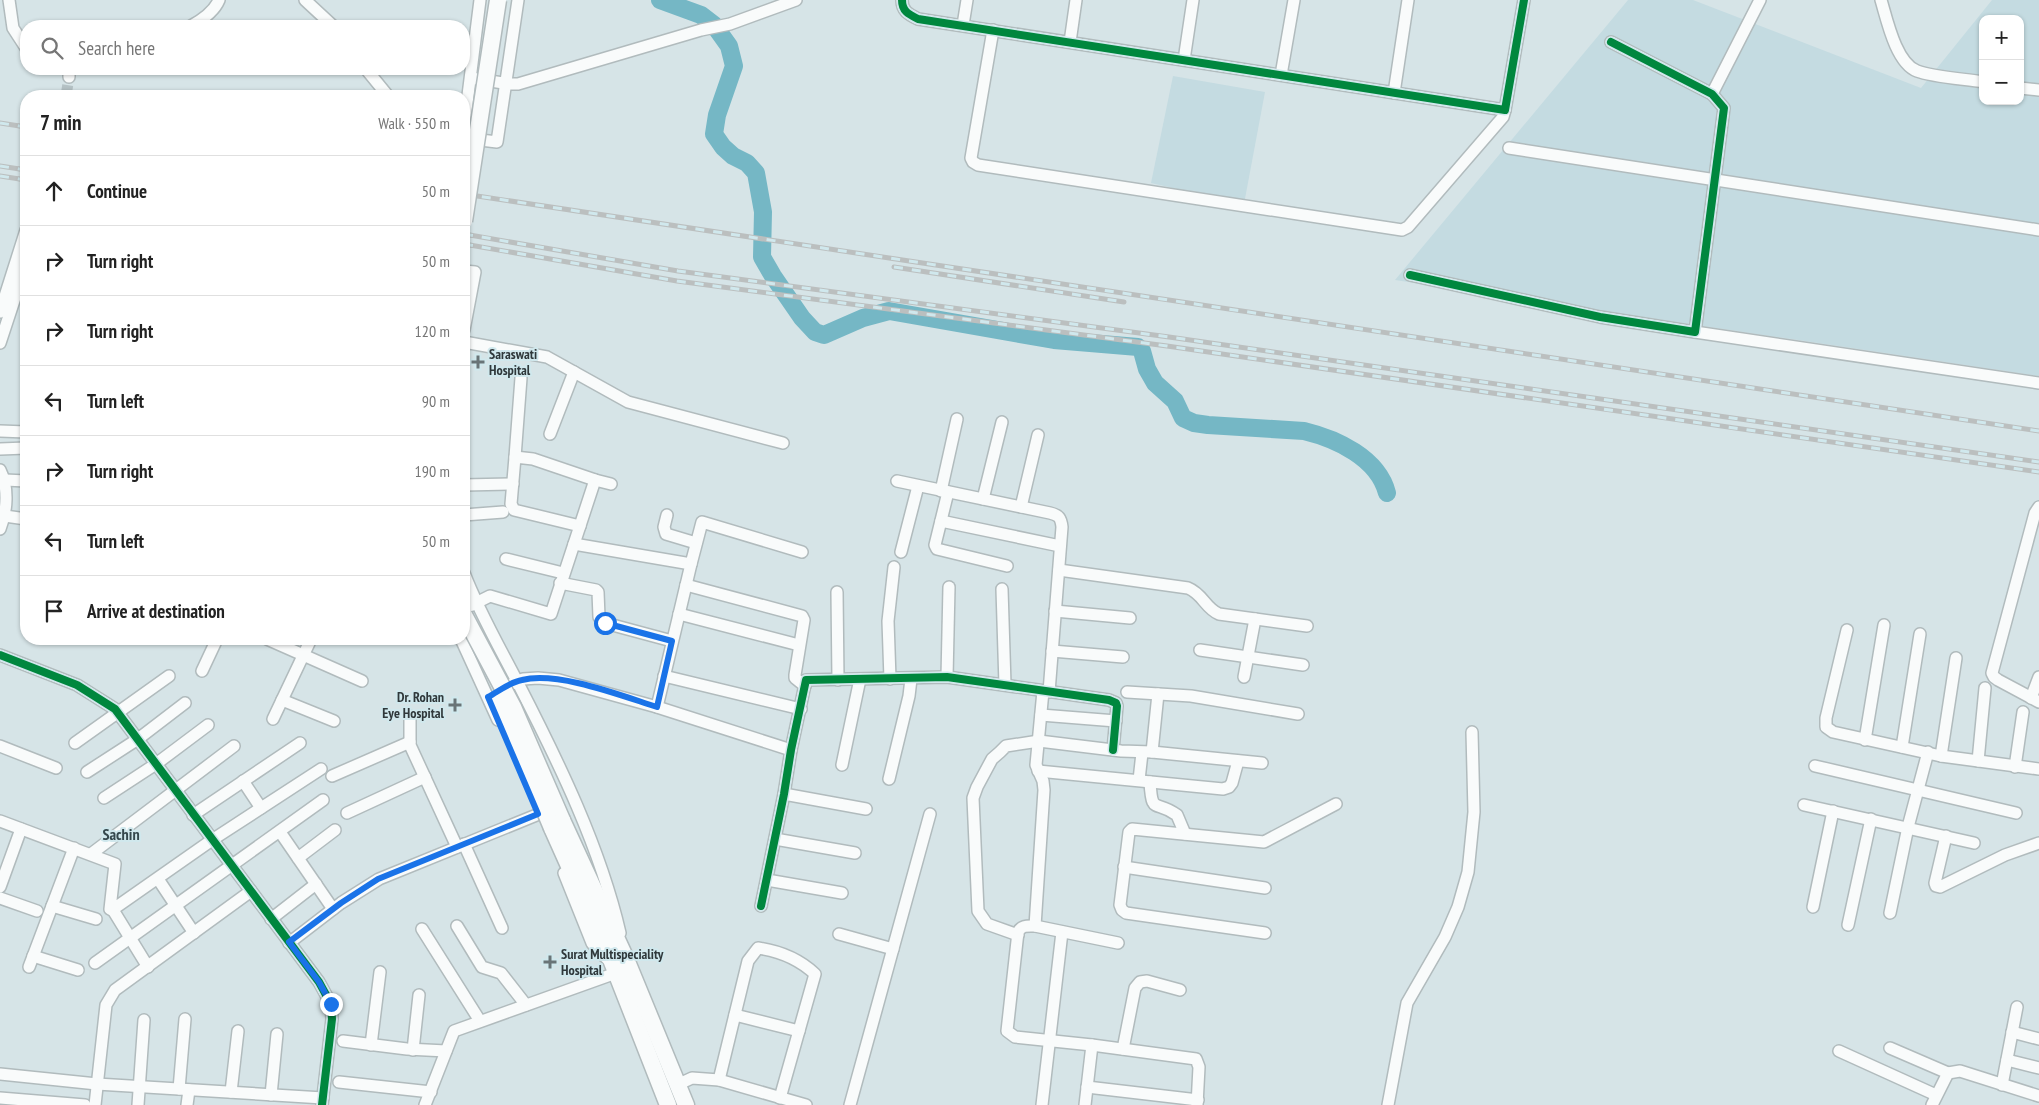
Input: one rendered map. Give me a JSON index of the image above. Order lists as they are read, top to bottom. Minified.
{"districts":["Sachin"],"places":{"health":["Saraswati Hospital","Dr. Rohan Eye Hospital","Surat Multispeciality Hospital"]},"page":{"map_buttons":["+","−"],"search":"Search here","heading":["7 min","Walk · 550 m"],"list":[["Continue","50 m"],["Turn right","50 m"],["Turn right","120 m"],["Turn left","90 m"],["Turn right","190 m"],["Turn left","50 m"],"Arrive at destination"]}}
